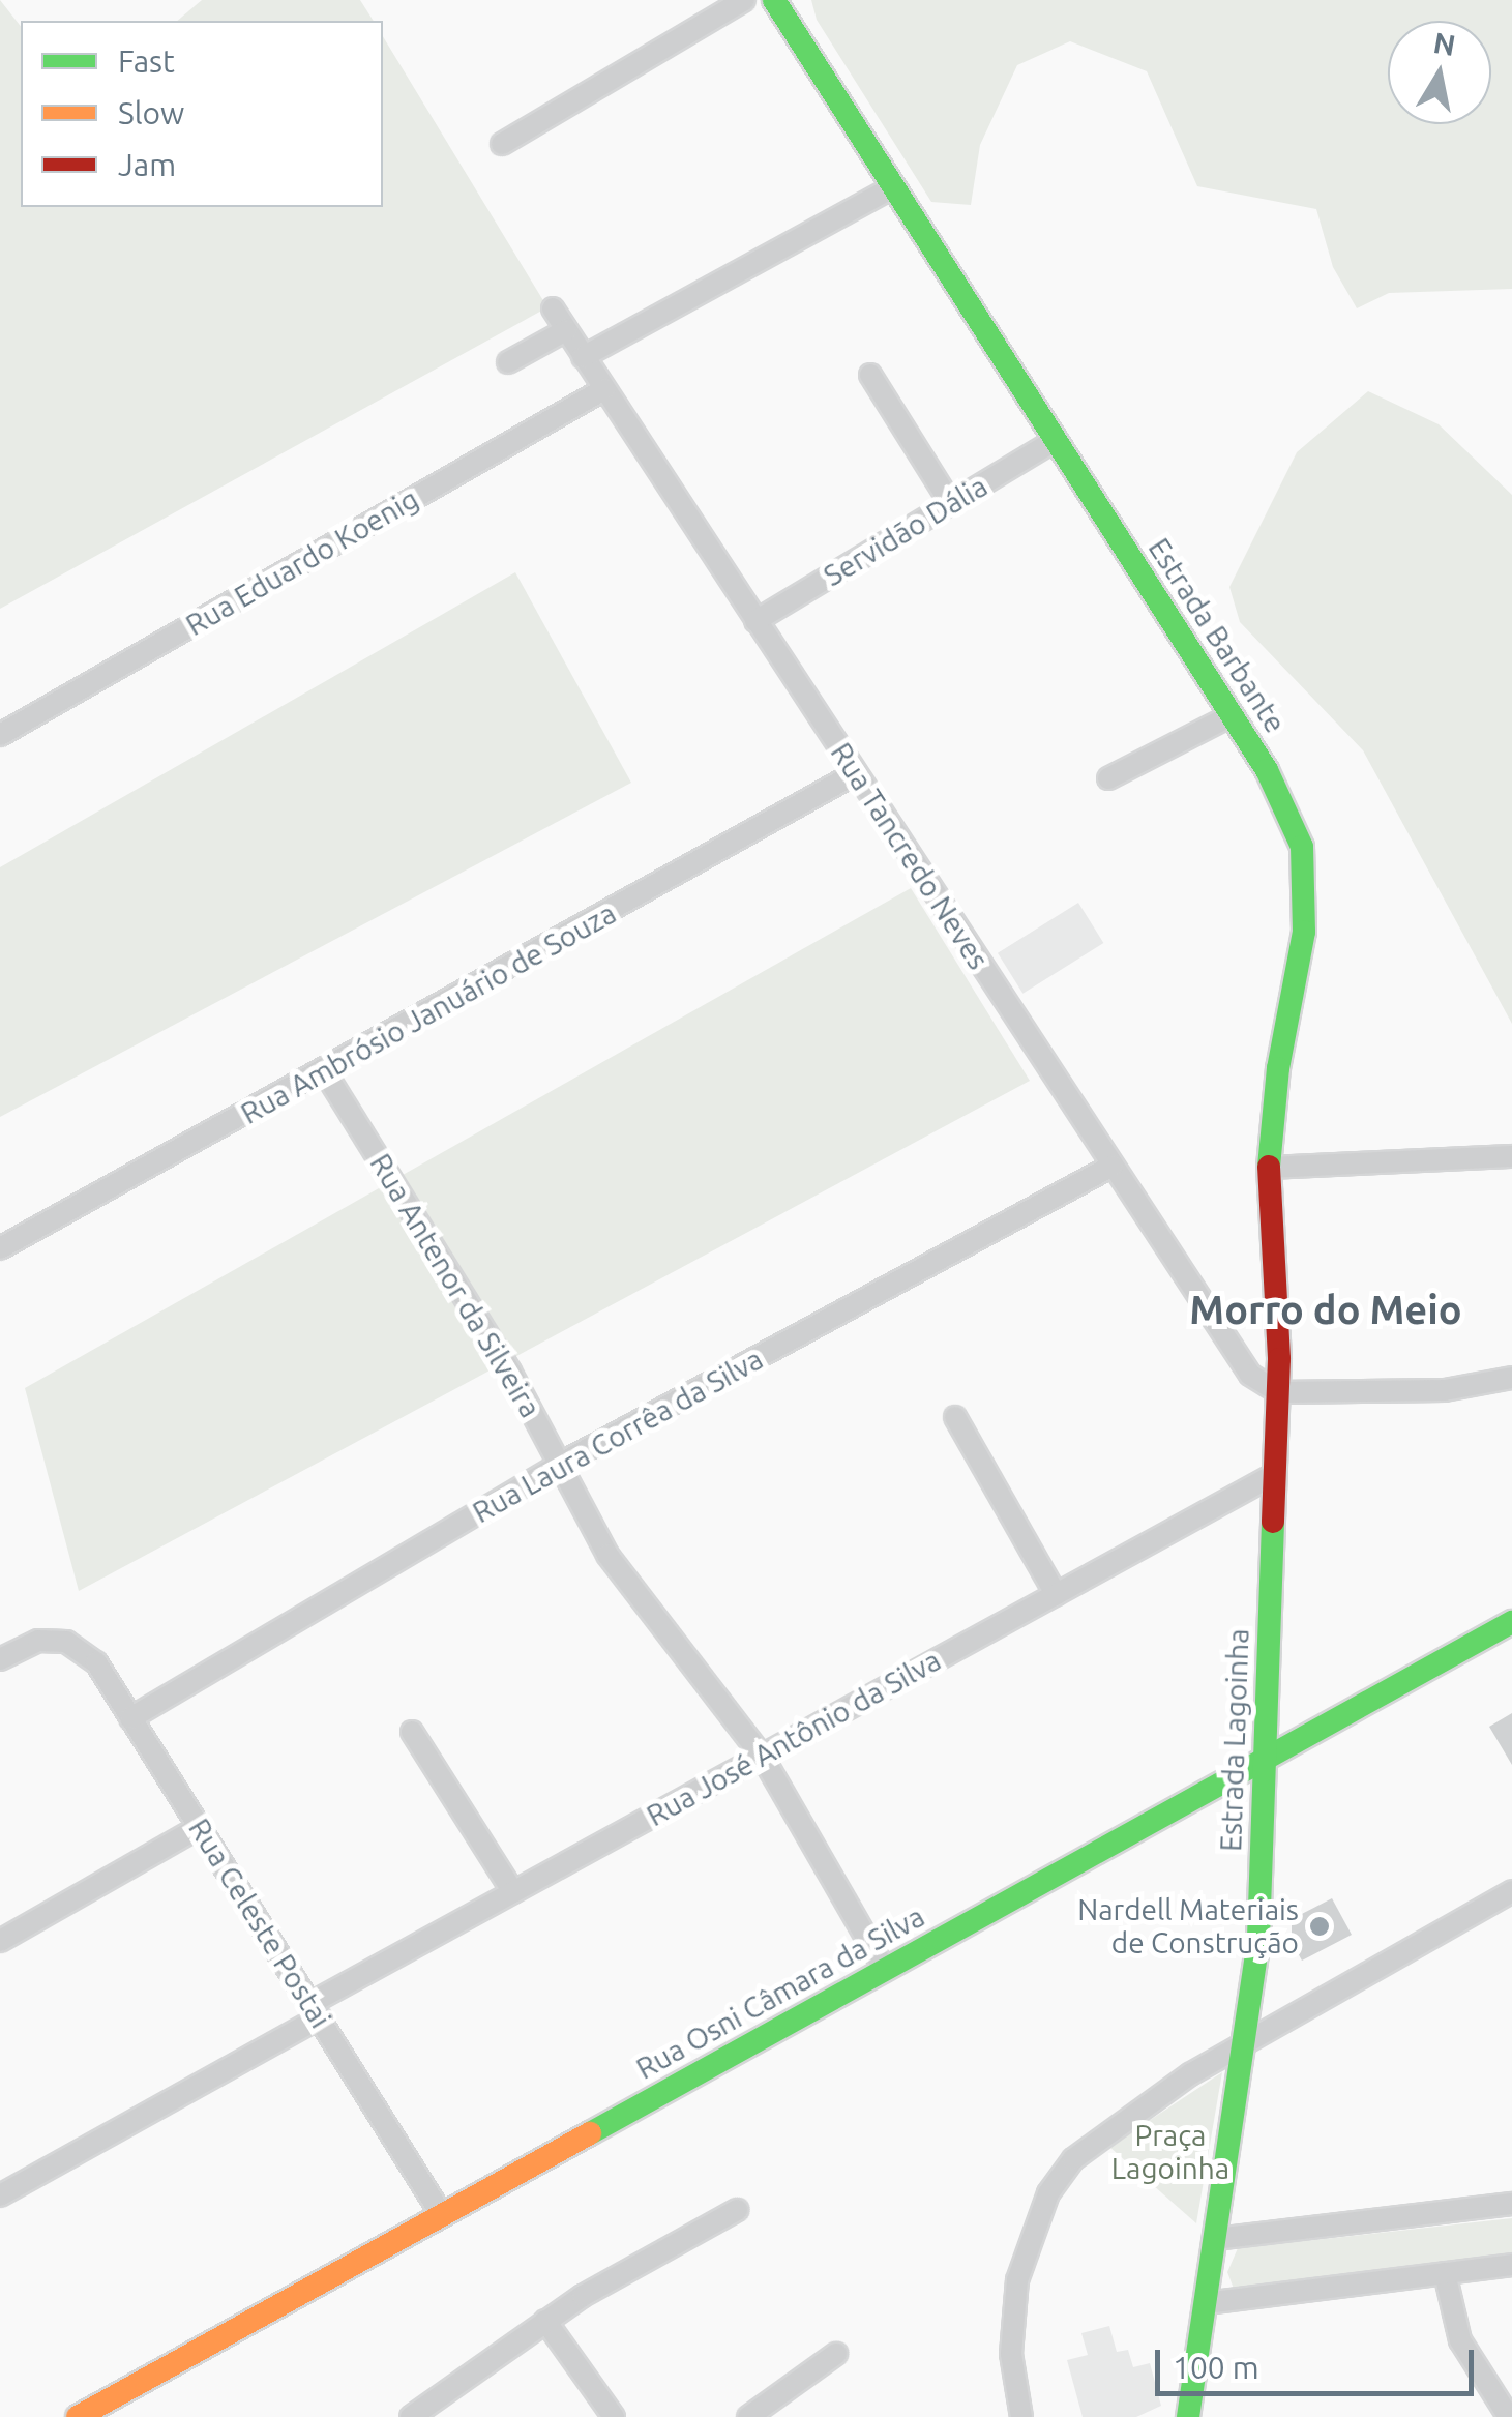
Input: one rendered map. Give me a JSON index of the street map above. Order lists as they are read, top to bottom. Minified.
{"streets":{"main road":["Estrada Barbante","Estrada Lagoinha","Rua Osni Câmara da Silva"],"street":["Servidão Dália","Rua Eduardo Koenig","Rua Tancredo Neves","Rua Ambrósio Januário de Souza","Rua Antenor da Silveira","Rua Laura Corrêa da Silva","Rua José Antônio da Silva","Rua Celeste Postai"]},"crossings":[["Servidão Dália","Estrada Barbante"],["Servidão Dália","Rua Tancredo Neves"],["Rua Eduardo Koenig","Rua Tancredo Neves"],["Estrada Barbante","Rua Tancredo Neves"],["Estrada Barbante","Estrada Lagoinha"],["Rua Tancredo Neves","Rua Ambrósio Januário de Souza"],["Rua Tancredo Neves","Rua Laura Corrêa da Silva"],["Rua Tancredo Neves","Estrada Lagoinha"],["Rua Ambrósio Januário de Souza","Rua Antenor da Silveira"],["Rua Antenor da Silveira","Rua Laura Corrêa da Silva"],["Rua Antenor da Silveira","Rua José Antônio da Silva"],["Rua Antenor da Silveira","Rua Osni Câmara da Silva"],["Rua Laura Corrêa da Silva","Rua Celeste Postai"],["Rua José Antônio da Silva","Estrada Lagoinha"],["Rua José Antônio da Silva","Rua Celeste Postai"],["Estrada Lagoinha","Rua Osni Câmara da Silva"],["Rua Celeste Postai","Rua Osni Câmara da Silva"]],"districts":["Morro do Meio"],"parks":["Praça Lagoinha"],"places":["Nardell Materiais de Construção"],"legend":["Fast","Slow","Jam"],"scale_bar":"100 m","north":"top"}
